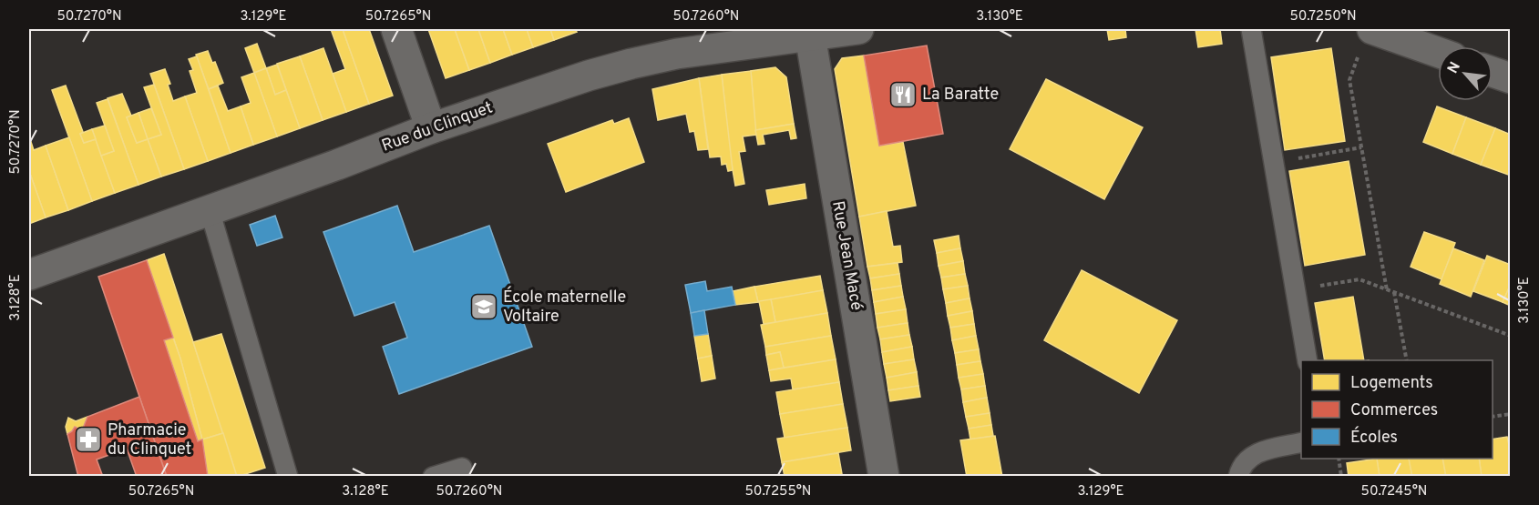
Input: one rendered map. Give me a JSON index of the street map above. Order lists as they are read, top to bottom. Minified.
{"streets":{"street":["Rue du Clinquet","Rue Jean Macé"]},"crossings":[["Rue du Clinquet","Rue Jean Macé"]],"places":{"restaurant":["La Baratte"],"school or university":["École maternelle Voltaire"],"pharmacy":["Pharmacie du Clinquet"]},"legend":["Logements","Commerces","Écoles"],"north":"top left","coordinates":["50.7270°N","3.129°E","50.7265°N","50.7260°N","3.130°E","50.7250°N","3.128°E","50.7255°N","50.7245°N"]}
